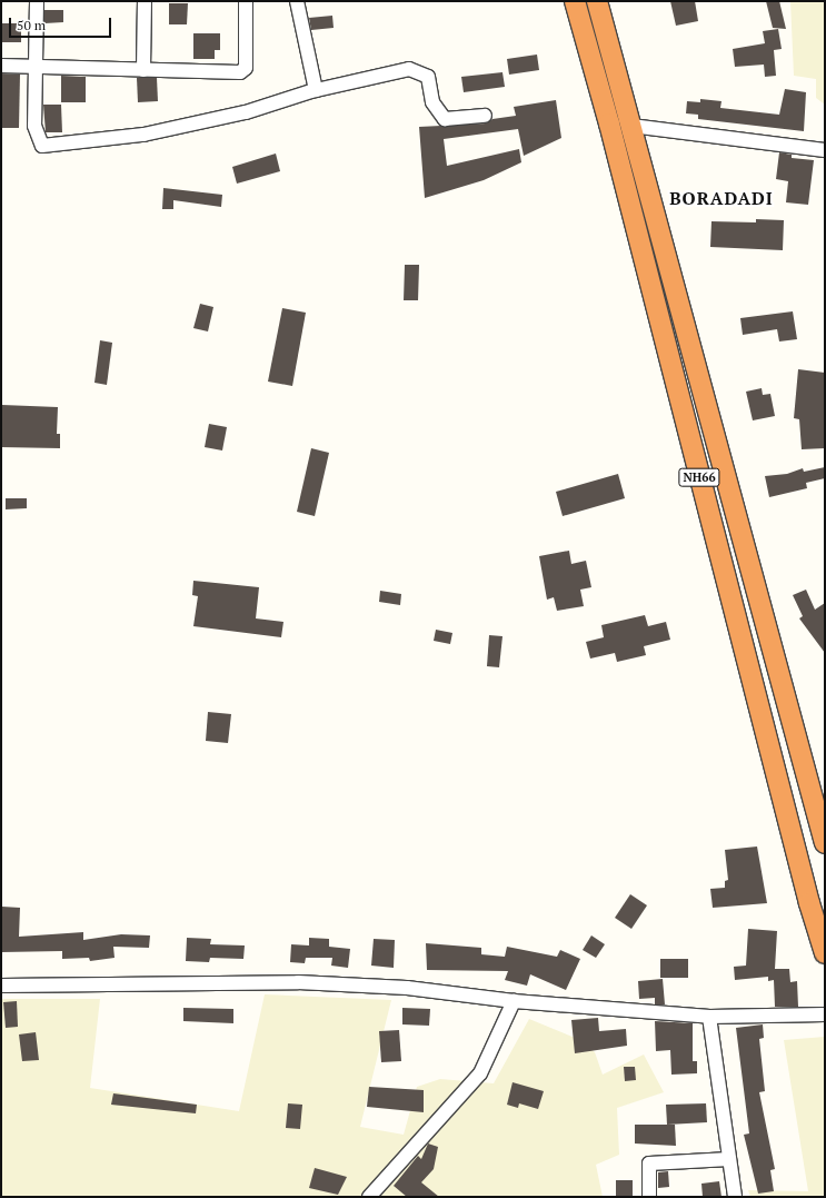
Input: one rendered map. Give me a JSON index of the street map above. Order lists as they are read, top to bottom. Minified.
{"streets":{"highway":["NH66"]},"districts":["BORADADI"],"scale_bar":"50 m"}
